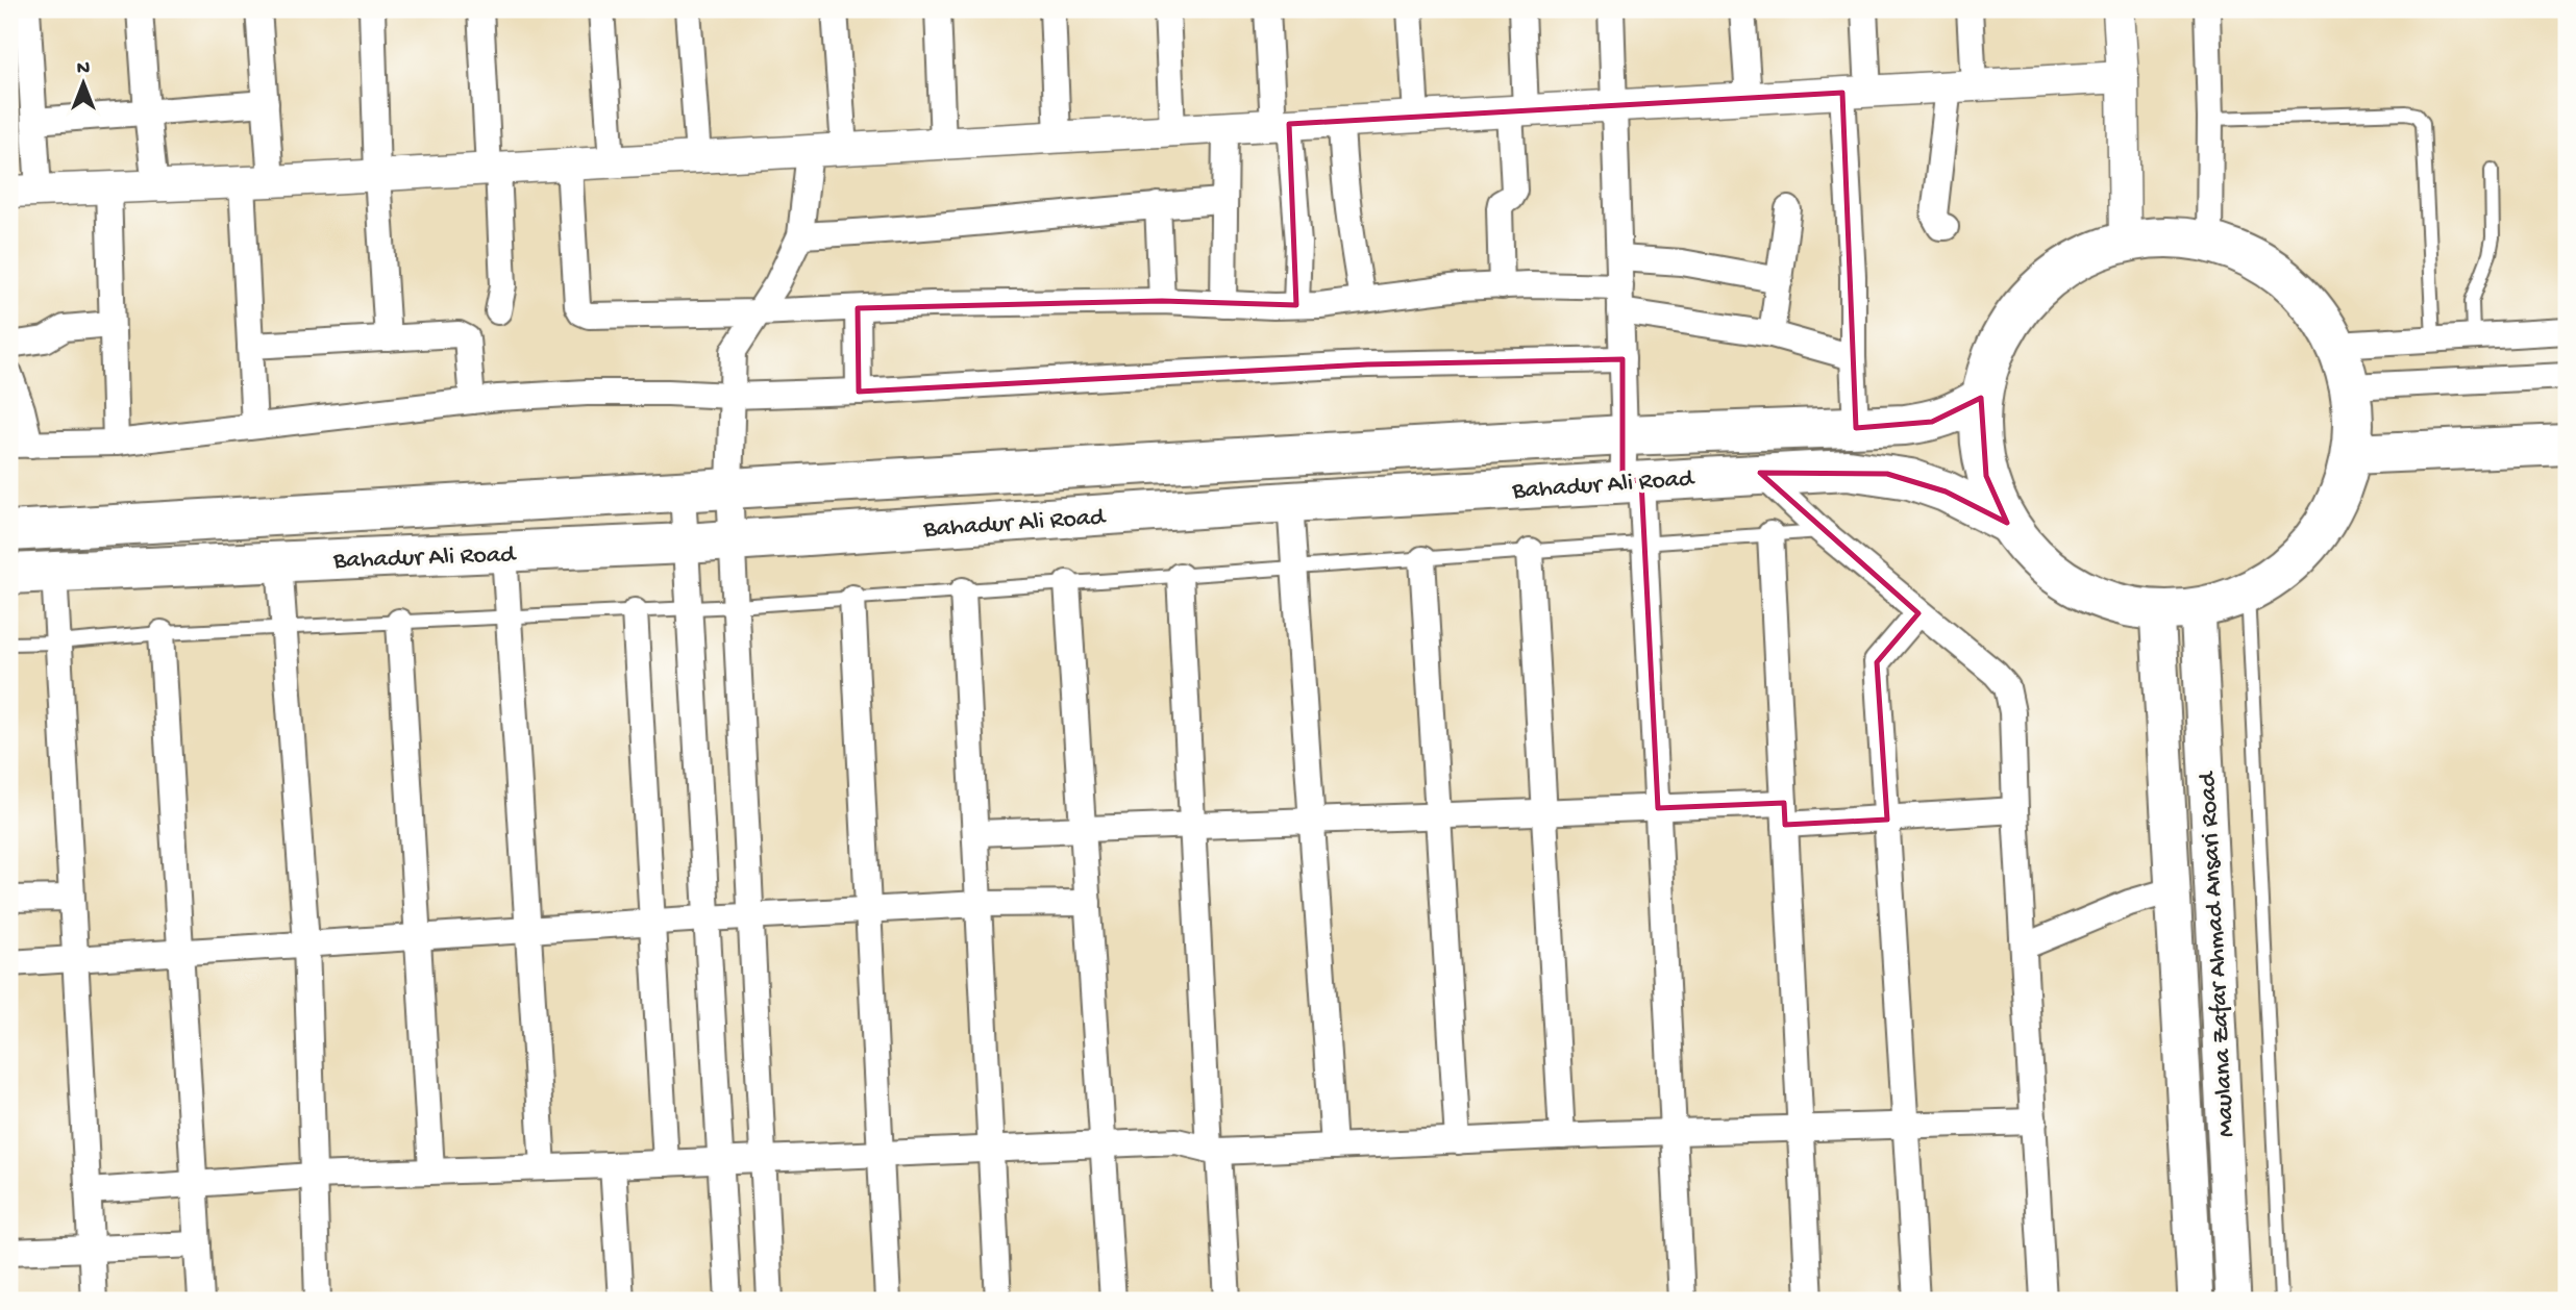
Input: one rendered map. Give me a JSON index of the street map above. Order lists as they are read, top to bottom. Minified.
{"streets":{"main road":["Bahadur Ali Road","Maulana Zafar Ahmad Ansari Road"]},"north":"top"}
